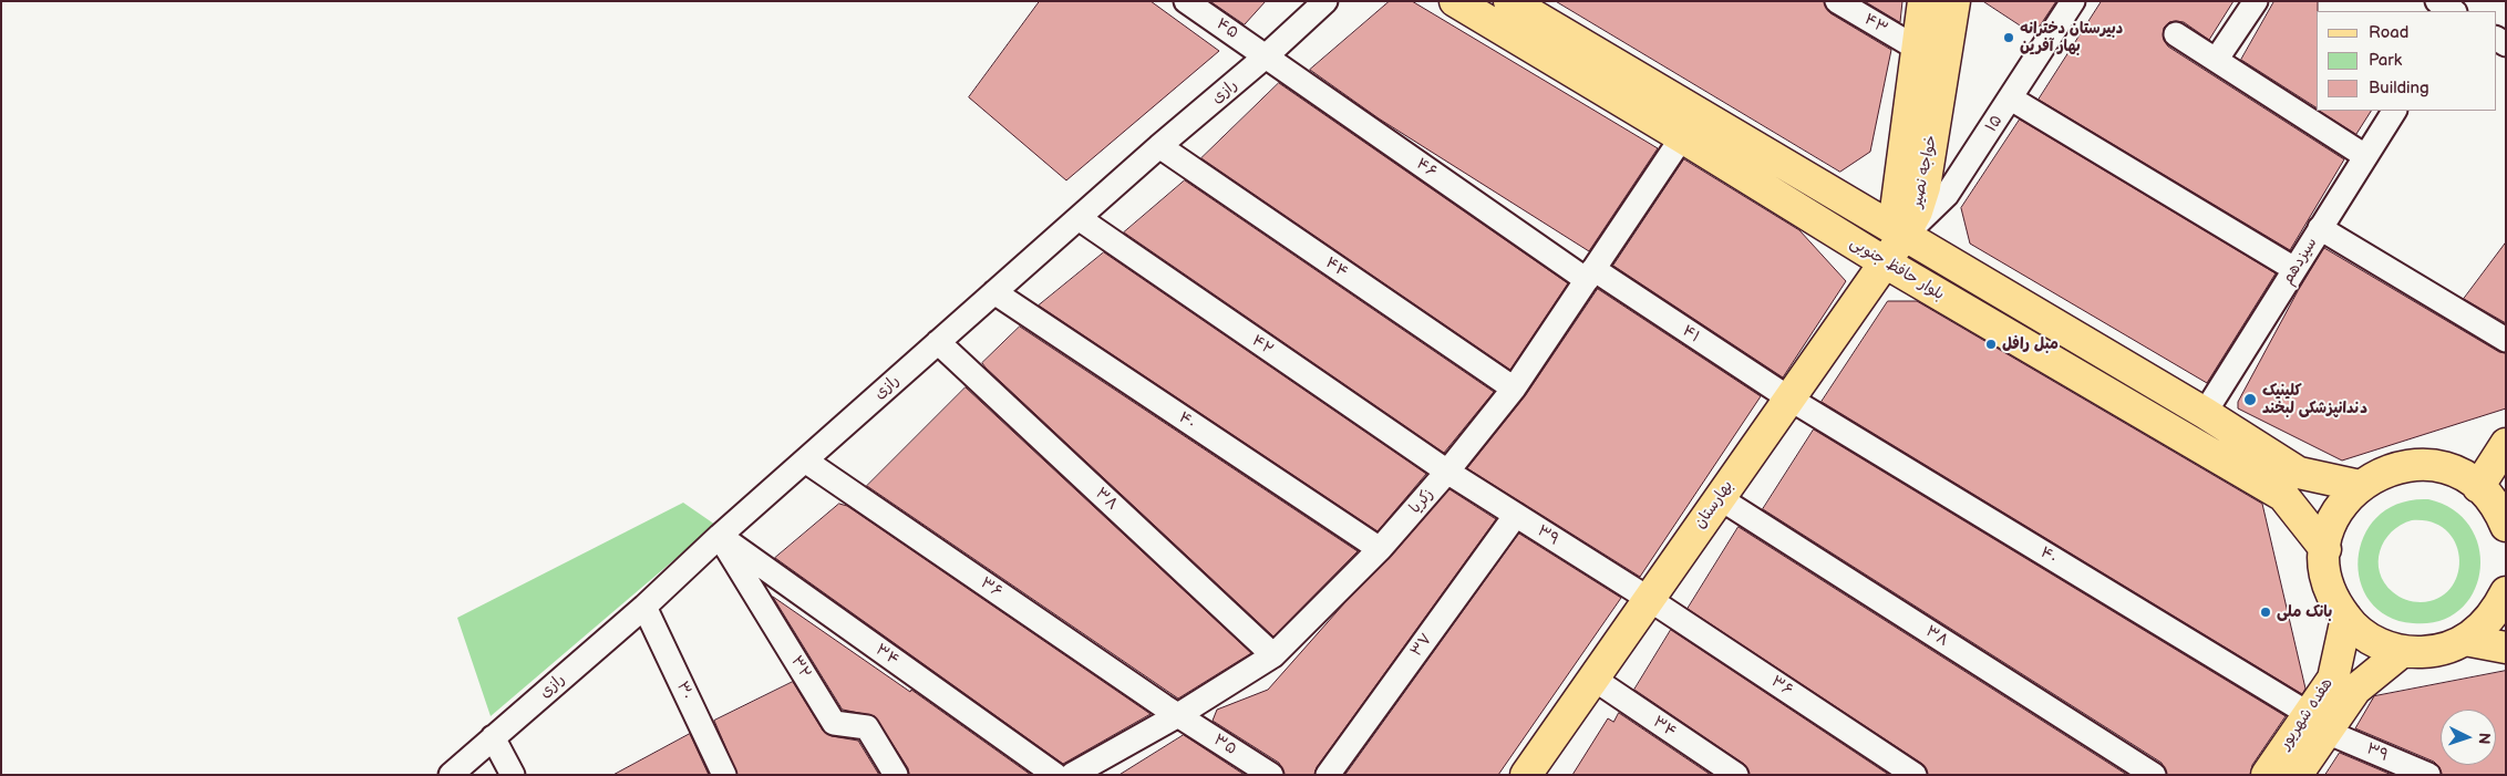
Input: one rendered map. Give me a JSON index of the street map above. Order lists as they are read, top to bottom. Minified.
{"streets":{"main road":["خواجه نصیر","بلوار حافظ جنوبی","بهارستان","هفده شهریور"],"street":["۴۳","۴۵","رازی","۱۵","۴۶","سیزدهم","۴۴","۴۱","۴۲","۴۰","۳۸","زکریا","۳۹","۳۶","۳۷","۳۴","۳۲","۳۰","۳۵"]},"crossings":[["۴۳","خواجه نصیر"],["۴۵","رازی"],["۴۵","۴۶"],["رازی","۴۶"],["رازی","۴۴"],["رازی","۴۲"],["رازی","۴۰"],["رازی","۳۸"],["رازی","۳۶"],["رازی","۳۴"],["رازی","۳۲"],["رازی","۳۰"],["۱۵","خواجه نصیر"],["۱۵","بلوار حافظ جنوبی"],["۱۵","بهارستان"],["۴۶","۴۱"],["۴۶","زکریا"],["خواجه نصیر","بلوار حافظ جنوبی"],["خواجه نصیر","بهارستان"],["سیزدهم","بلوار حافظ جنوبی"],["۴۴","زکریا"],["بلوار حافظ جنوبی","زکریا"],["بلوار حافظ جنوبی","بهارستان"],["۴۱","۴۰"],["۴۱","زکریا"],["۴۱","بهارستان"],["۴۲","زکریا"],["۴۲","۳۹"],["۴۰","زکریا"],["۴۰","بهارستان"],["۴۰","۳۹"],["۴۰","هفده شهریور"],["۳۸","زکریا"],["۳۸","بهارستان"],["زکریا","۳۹"],["زکریا","۳۶"],["زکریا","۳۵"],["بهارستان","۳۹"],["بهارستان","۳۶"],["بهارستان","۳۴"],["۳۹","۳۶"],["۳۹","۳۷"],["۳۹","هفده شهریور"],["۳۶","۳۵"],["۳۴","۳۲"]],"places":["دبیرستان دخترانه بهار آفرین","مبل رافل","کلینیک دندانپزشکی لبخند","بانک ملی"],"legend":["Road","Park","Building"],"north":"right"}
